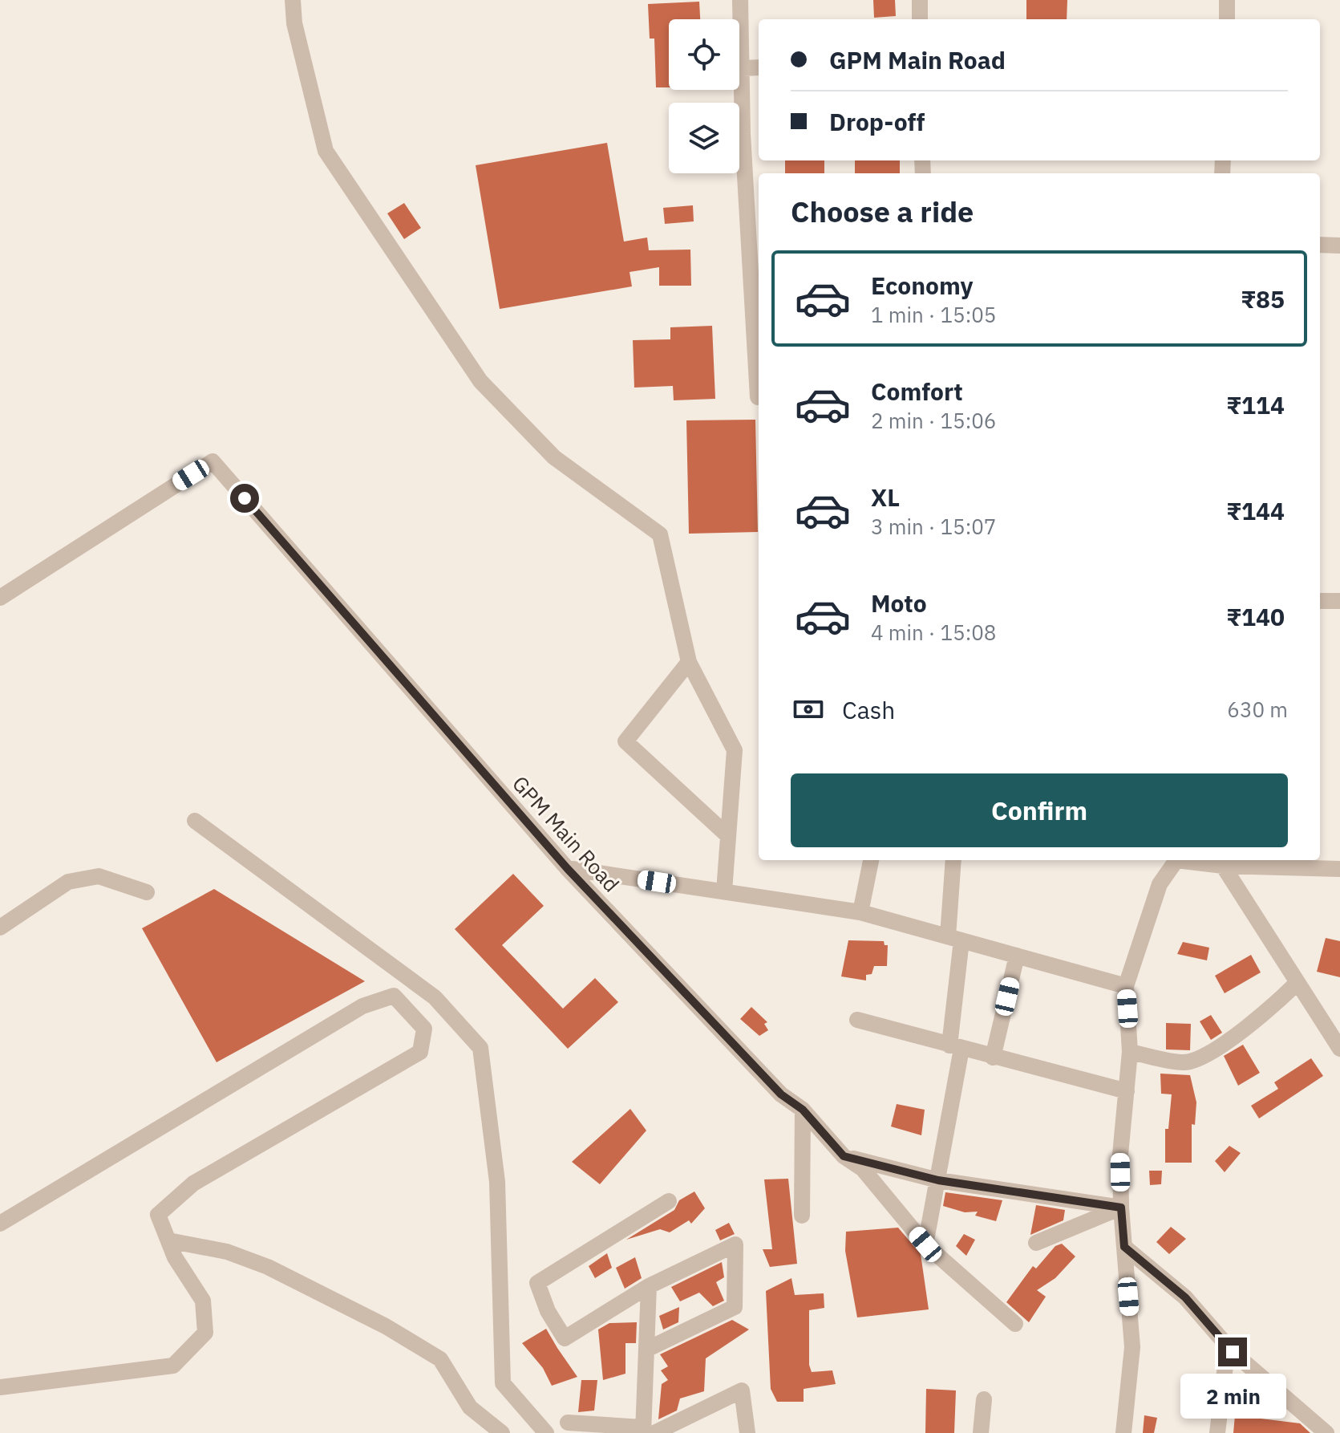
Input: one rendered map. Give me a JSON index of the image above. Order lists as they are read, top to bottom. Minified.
{"streets":{"street":["GPM Main Road"]},"page":{"banner":["GPM Main Road","Drop-off"],"heading":"Choose a ride","list":[{"name":"Economy","note":"1 min · 15:05","value":"₹85"},{"name":"Comfort","note":"2 min · 15:06","value":"₹114"},{"name":"XL","note":"3 min · 15:07","value":"₹144"},{"name":"Moto","note":"4 min · 15:08","value":"₹140"}],"pay":["Cash","630 m"],"buttons":"Confirm","bubble":"2 min"}}
